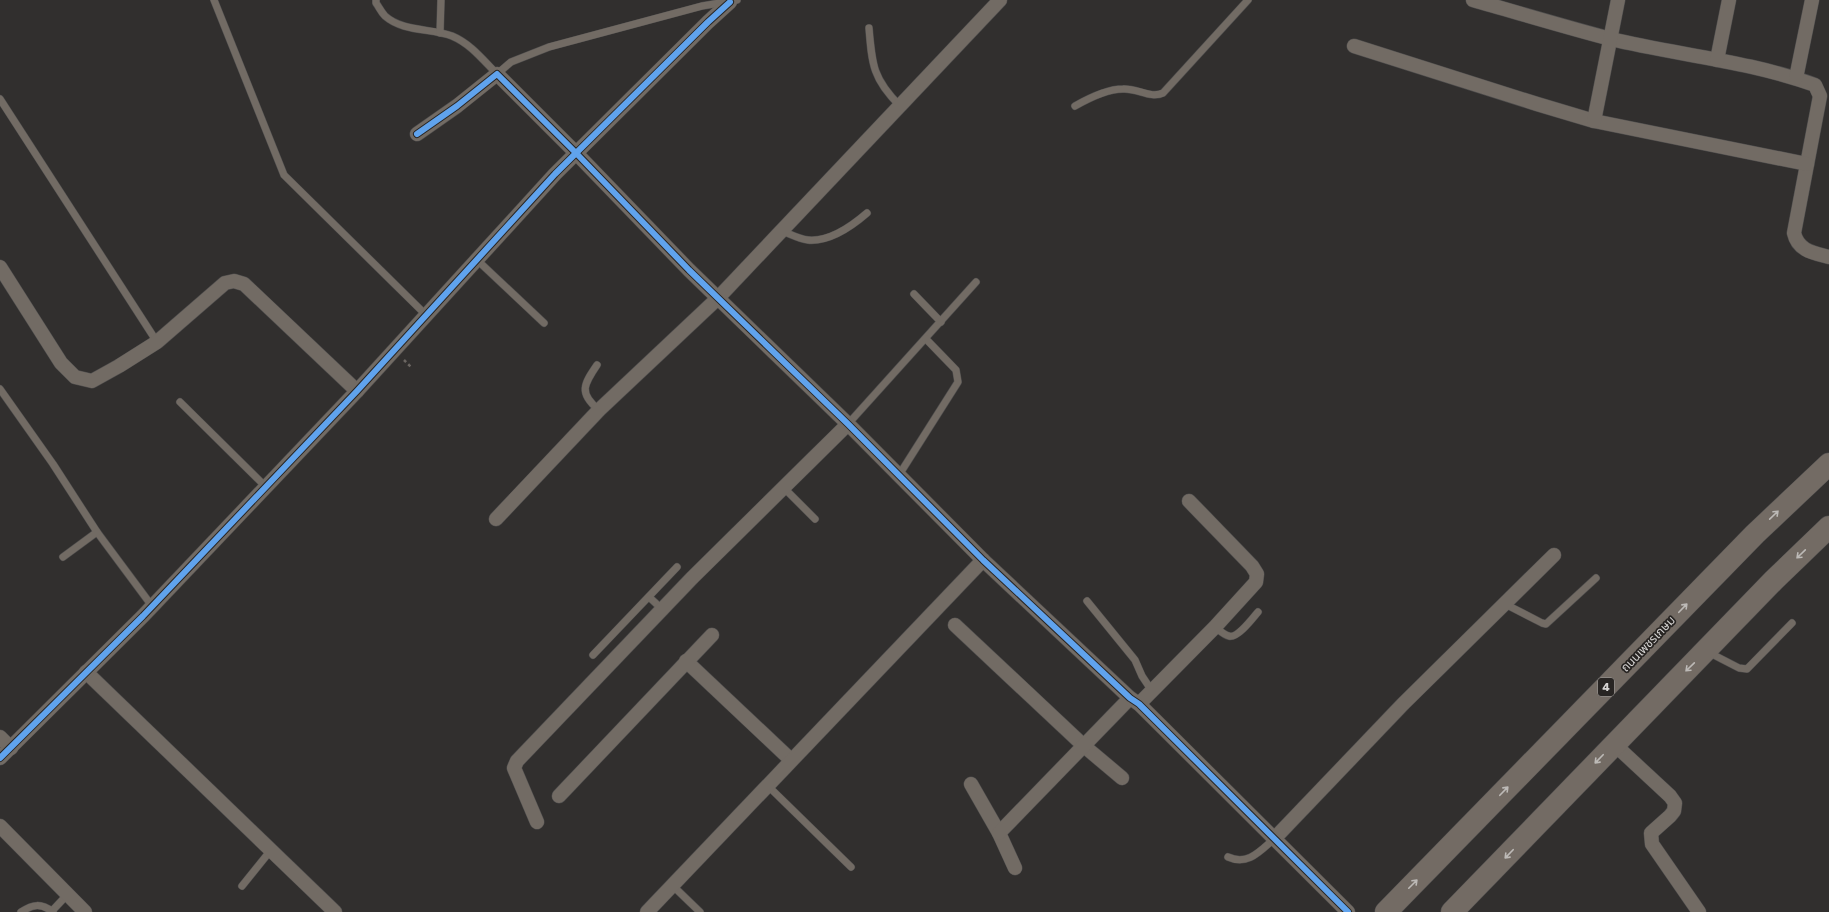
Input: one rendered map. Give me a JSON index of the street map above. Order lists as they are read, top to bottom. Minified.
{"streets":{"main road":["ถนนเพชรเกษม","4"]}}
